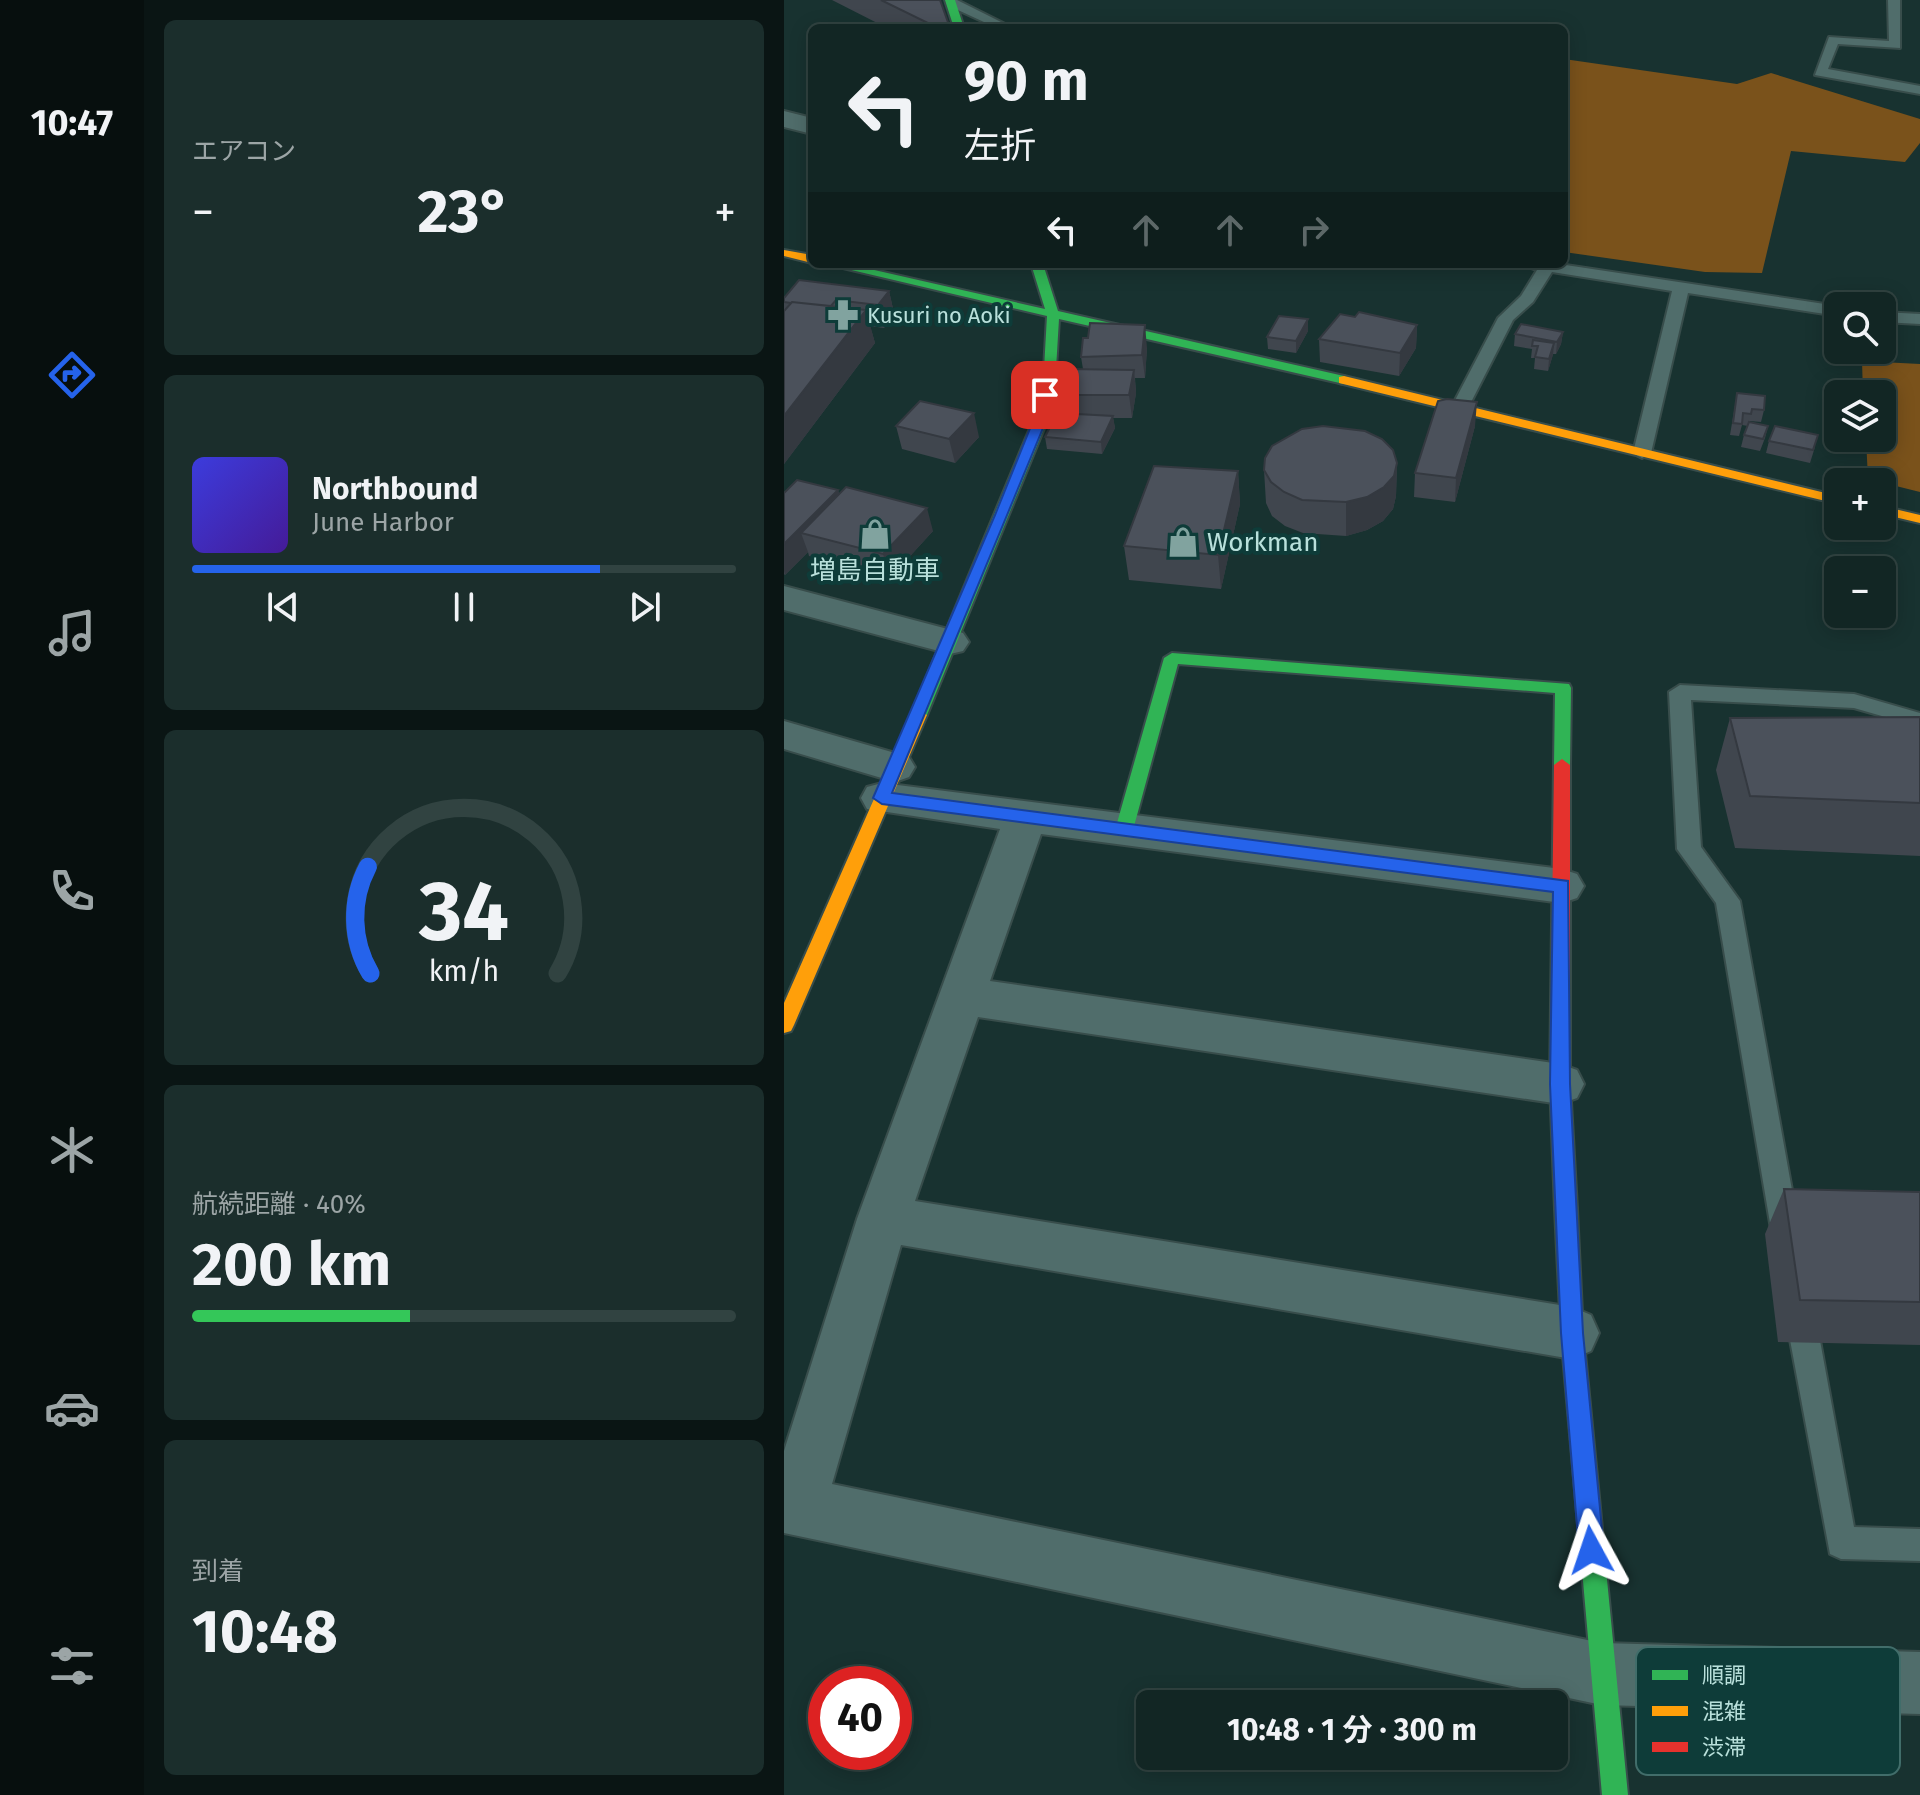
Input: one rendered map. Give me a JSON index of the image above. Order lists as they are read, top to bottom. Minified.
{"places":{"pharmacy":["Kusuri no Aoki"],"shop":["増島自動車","Workman"]},"legend":["順調","混雑","渋滞"],"page":{"tabs":"10:47","tile":["エアコン",["航続距離 · 40%","200 km"],["到着","10:48"]],"turn":["90 m","左折"],"heat":["−","23°","+"],"map_buttons":["+","−"],"song":["Northbound","June Harbor"],"limit":"40","trip":"10:48 · 1 分 · 300 m","gauge":["34","km/h"]}}
